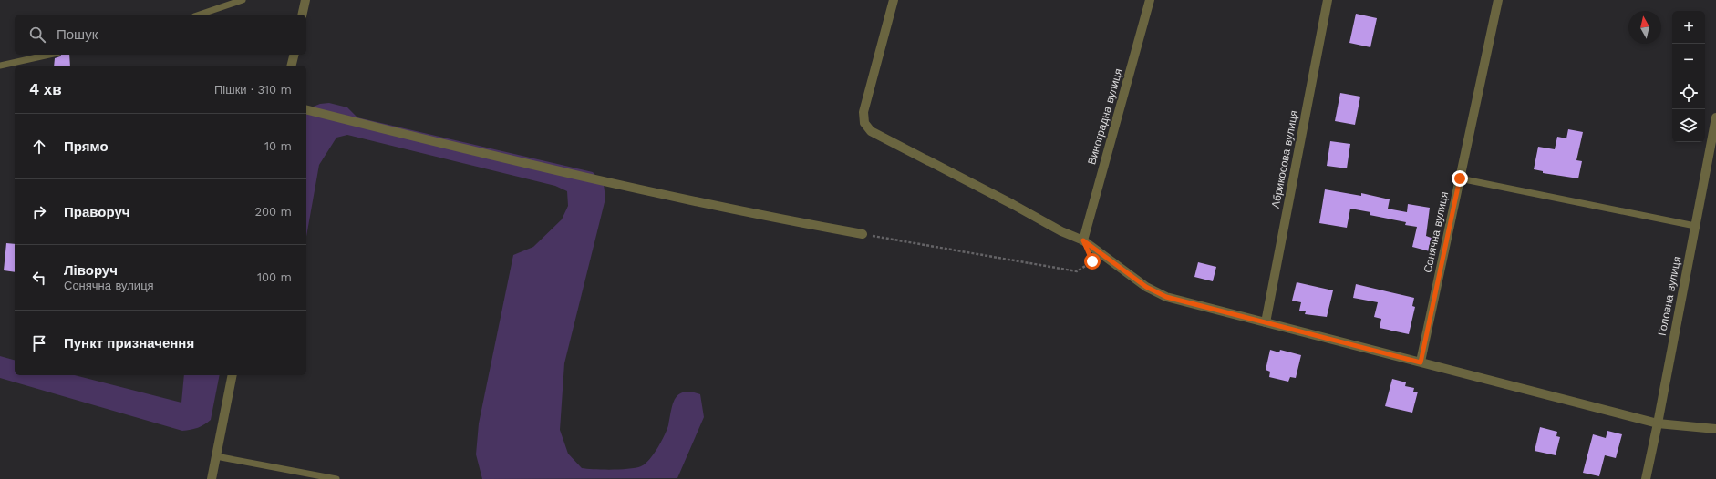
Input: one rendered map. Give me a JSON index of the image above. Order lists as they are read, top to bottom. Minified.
{"streets":{"street":["Виноградна вулиця","Абрикосова вулиця","Сонячна вулиця","Головна вулиця"]},"north":"top","page":{"map_buttons":["+","−"],"search":"Пошук","heading":["4 хв","Пішки · 310 m"],"list":[["Прямо","10 m"],["Праворуч","200 m"],["Ліворуч","Сонячна вулиця","100 m"],"Пункт призначення"]}}
